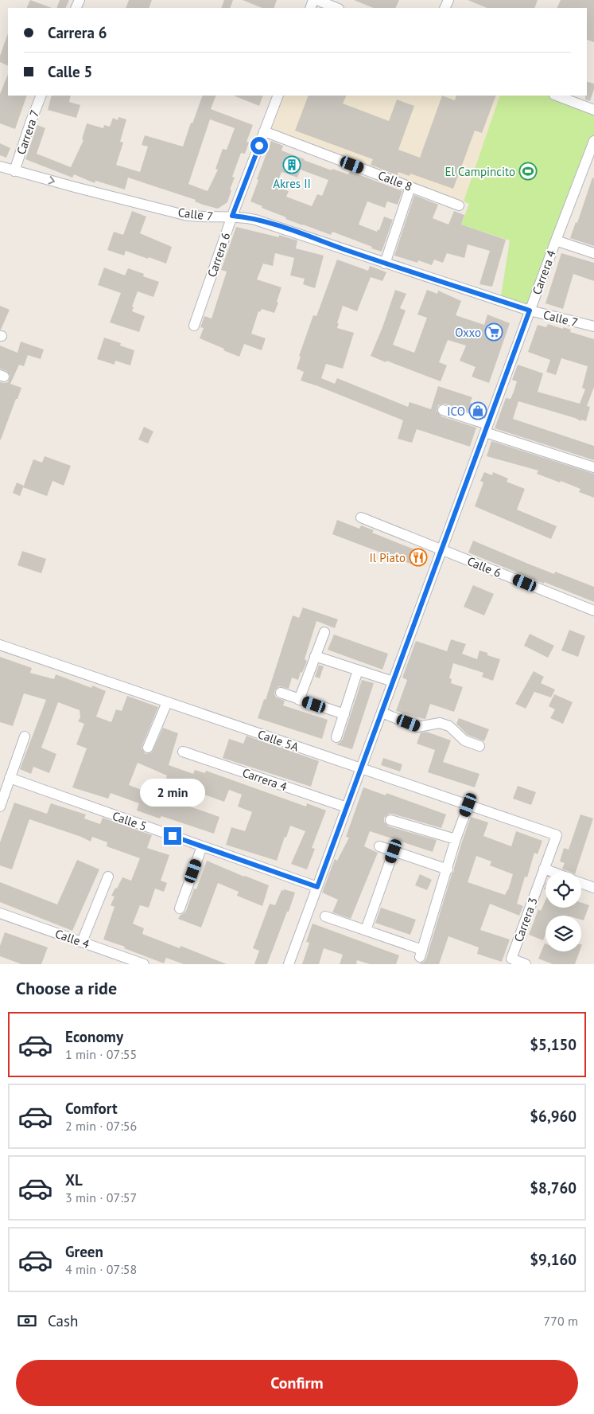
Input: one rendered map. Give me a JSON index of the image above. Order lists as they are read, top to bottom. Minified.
{"streets":{"street":["Carrera 7","Calle 8","Calle 7","Carrera 6","Carrera 4","Calle 6","Calle 5A","Calle 5","Carrera 3","Calle 4"]},"crossings":[["Carrera 7","Calle 7"],["Calle 8","Carrera 6"],["Calle 7","Carrera 6"],["Calle 7","Carrera 4"],["Carrera 4","Calle 6"],["Carrera 4","Calle 5A"],["Carrera 4","Calle 5"],["Calle 5A","Carrera 3"]],"one_way":["Calle 7"],"places":{"building":["Akres II"],"sports":["El Campincito"],"supermarket":["Oxxo"],"shop":["ICO"],"restaurant":["Il Piato"]},"page":{"banner":["Carrera 6","Calle 5"],"bubble":"2 min","heading":"Choose a ride","list":[{"name":"Economy","note":"1 min · 07:55","value":"$5,150"},{"name":"Comfort","note":"2 min · 07:56","value":"$6,960"},{"name":"XL","note":"3 min · 07:57","value":"$8,760"},{"name":"Green","note":"4 min · 07:58","value":"$9,160"}],"pay":["Cash","770 m"],"buttons":"Confirm"}}
